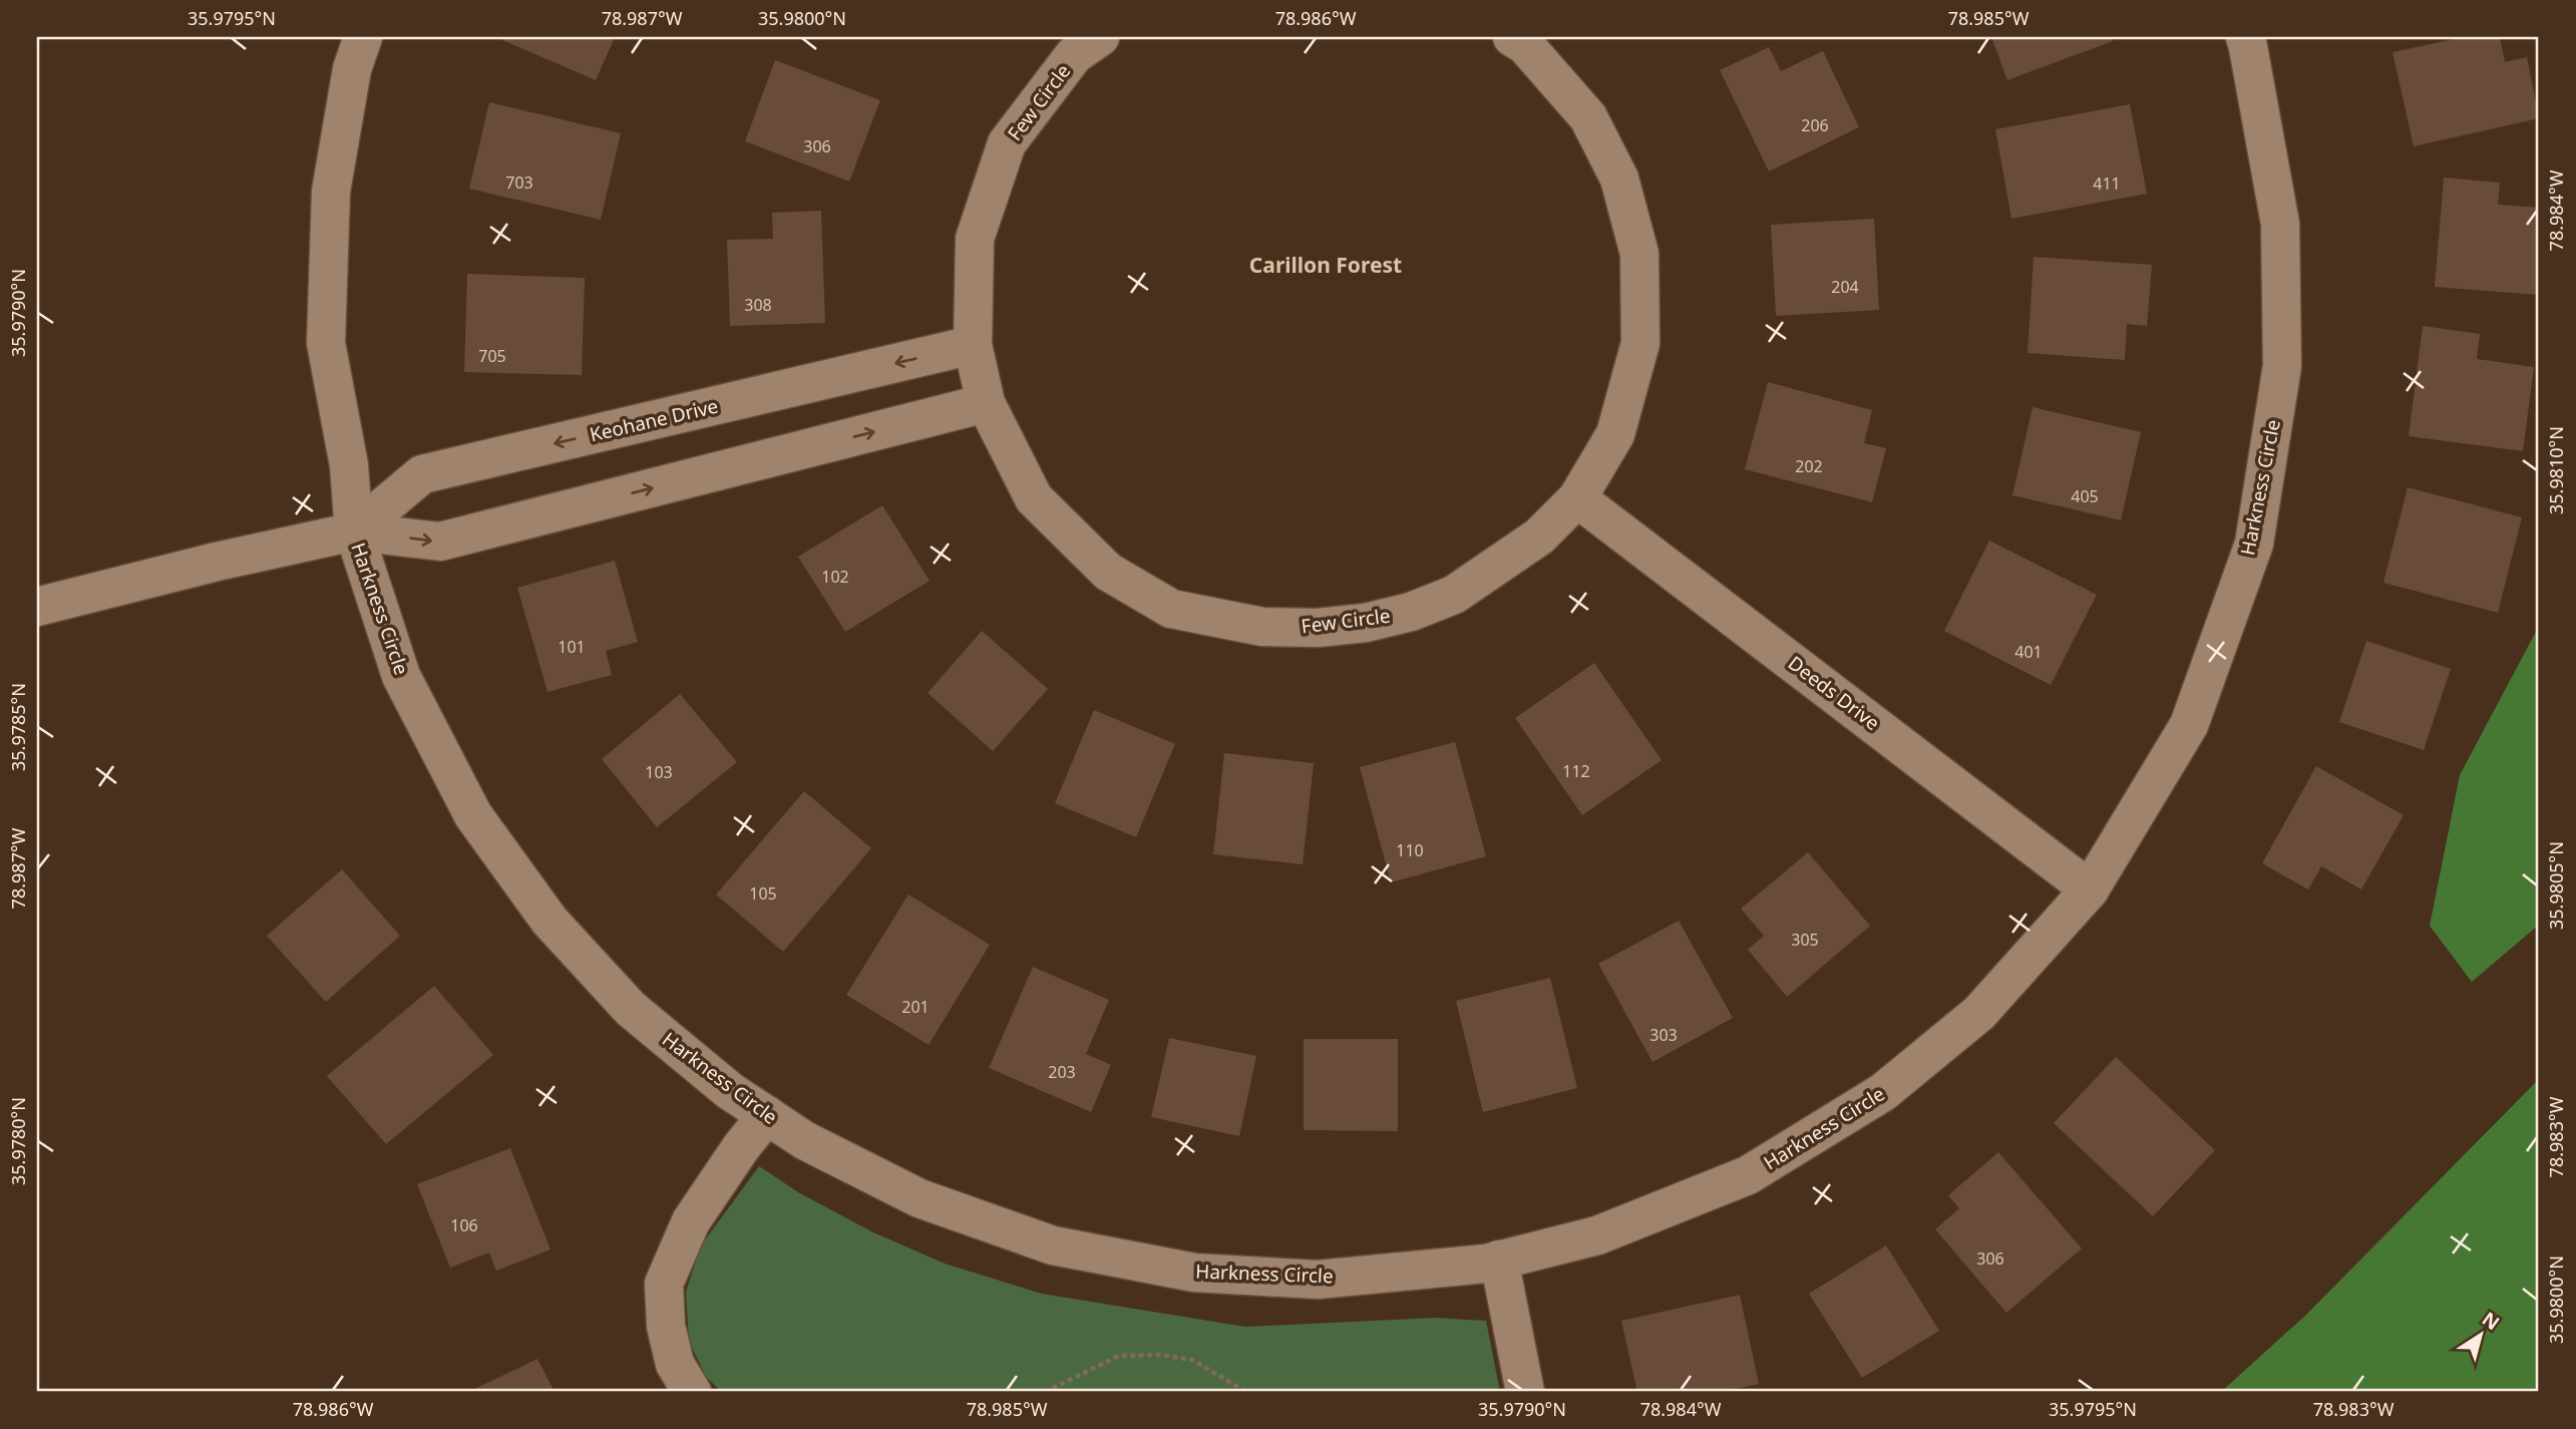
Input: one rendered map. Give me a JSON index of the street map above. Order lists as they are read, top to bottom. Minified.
{"streets":{"street":["Few Circle","Keohane Drive","Harkness Circle","Deeds Drive"]},"crossings":[["Few Circle","Keohane Drive"],["Few Circle","Deeds Drive"],["Keohane Drive","Harkness Circle"],["Harkness Circle","Deeds Drive"]],"districts":["Carillon Forest"],"house_numbers":["206","306","703","411","204","308","705","202","405","102","101","401","112","103","110","105","305","201","303","203","106","306"],"north":"top right","coordinates":["35.9795°N","78.987°W","35.9800°N","78.986°W","78.985°W","78.984°W","35.9790°N","35.9810°N","35.9785°N","35.9805°N","78.983°W","35.9780°N"]}
